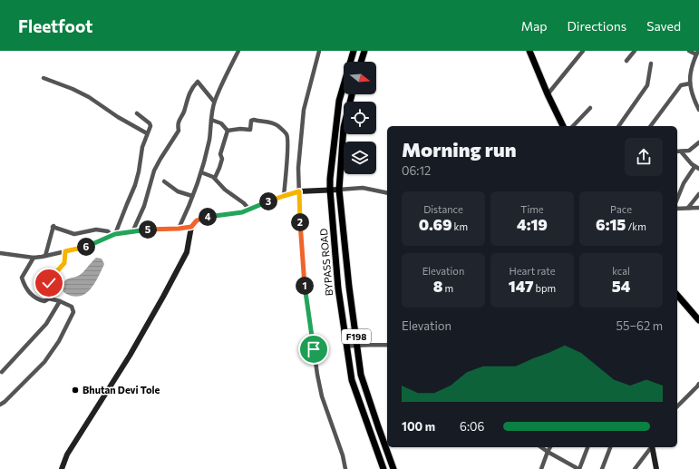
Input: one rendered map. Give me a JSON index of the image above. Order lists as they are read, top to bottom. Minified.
{"streets":{"main road":["BYPASS ROAD","F198"]},"places":["Bhutan Devi Tole"],"north":"right","page":{"header":"Fleetfoot","nav":["Map","Directions","Saved"],"heading":["Morning run","06:12"],"stats":[["Distance","0.69 km"],["Time","4:19"],["Pace","6:15 /km"],["Elevation","8 m"],["Heart rate","147 bpm"],["kcal","54"]],"pins":["3","4","2","5","6","1"],"chart":["Elevation","55–62 m"],"list":[{"name":"100 m","note":"6:06"}]}}
